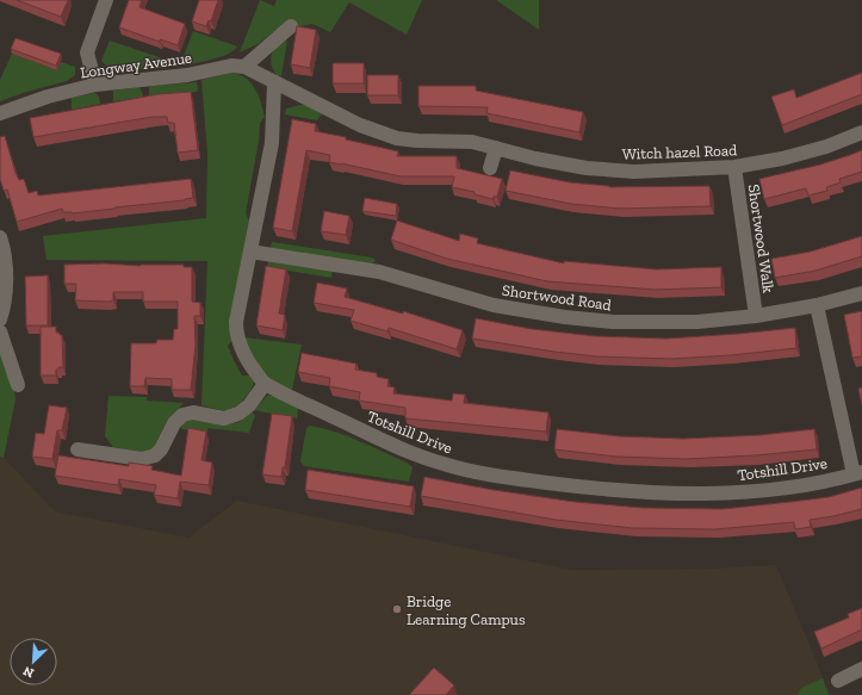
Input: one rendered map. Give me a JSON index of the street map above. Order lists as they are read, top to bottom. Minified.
{"streets":{"street":["Longway Avenue","Witch hazel Road","Shortwood Walk","Shortwood Road","Totshill Drive"]},"crossings":[["Witch hazel Road","Shortwood Walk"],["Witch hazel Road","Totshill Drive"],["Shortwood Walk","Shortwood Road"],["Shortwood Road","Totshill Drive"]],"places":["Bridge Learning Campus"],"north":"bottom left"}
